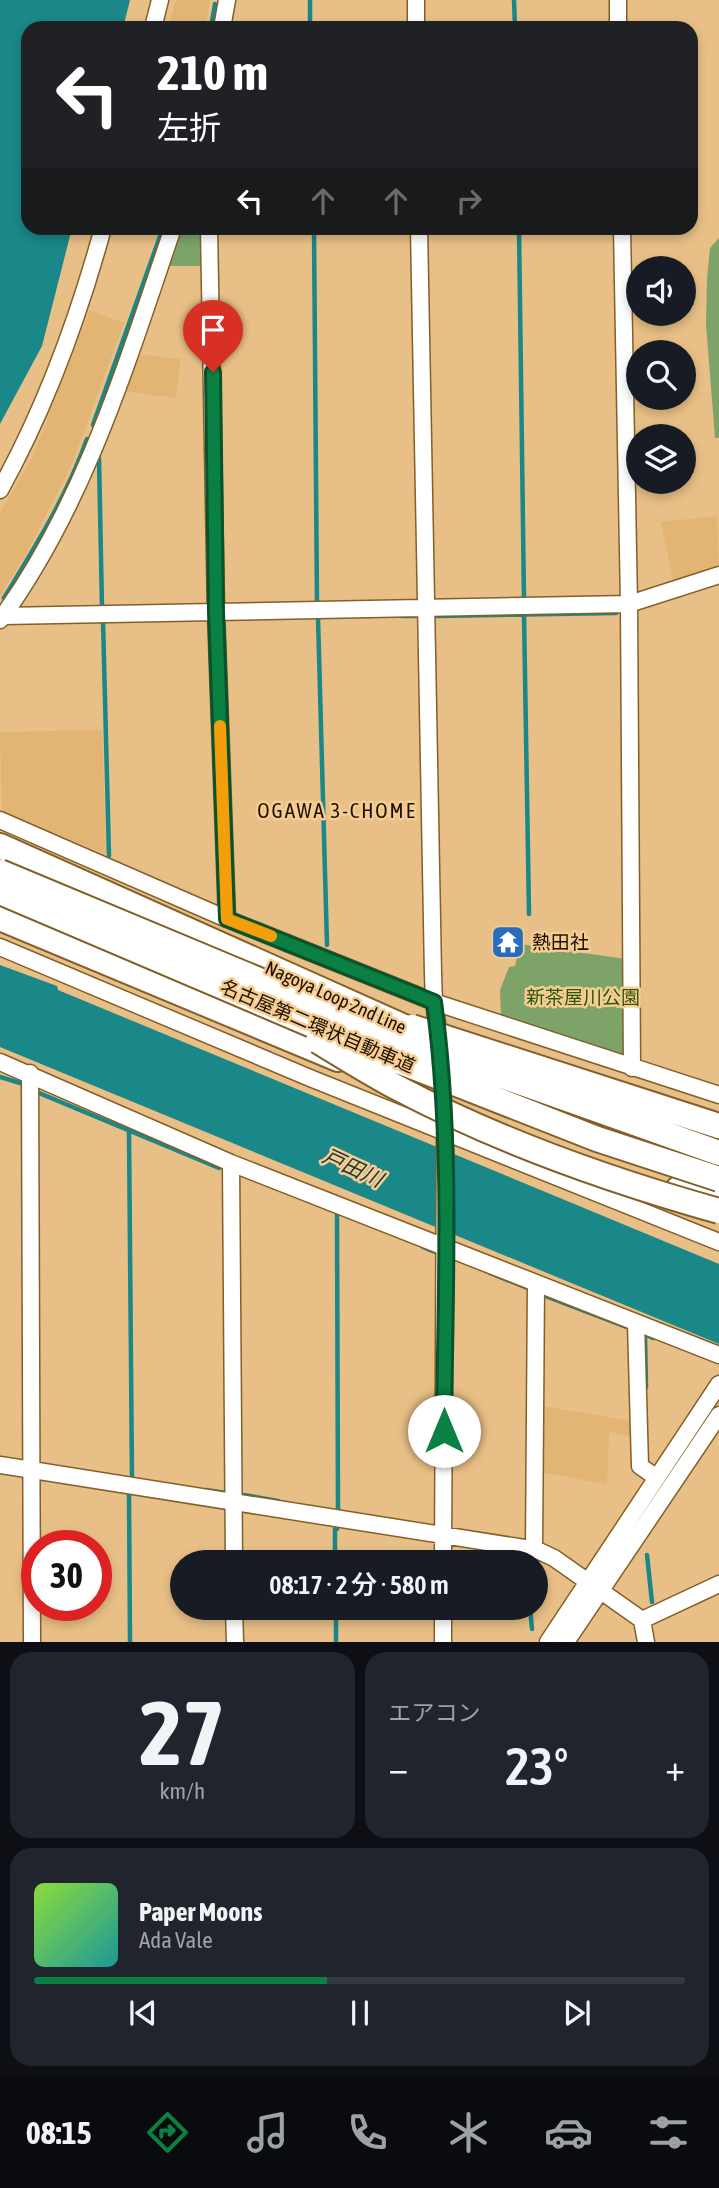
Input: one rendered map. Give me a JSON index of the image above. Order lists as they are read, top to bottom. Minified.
{"streets":{"highway":["Nagoya Loop 2nd Line","名古屋第二環状自動車道"]},"districts":["OGAWA 3-CHOME"],"water":["戸田川"],"parks":["新茶屋川公園"],"places":{"temple":["熱田社"]},"page":{"turn":["210 m","左折"],"limit":"30","trip":"08:17 · 2 分 · 580 m","tile":[["27","km/h"],"エアコン"],"heat":["−","23°","+"],"song":["Paper Moons","Ada Vale"],"tabs":"08:15"}}
